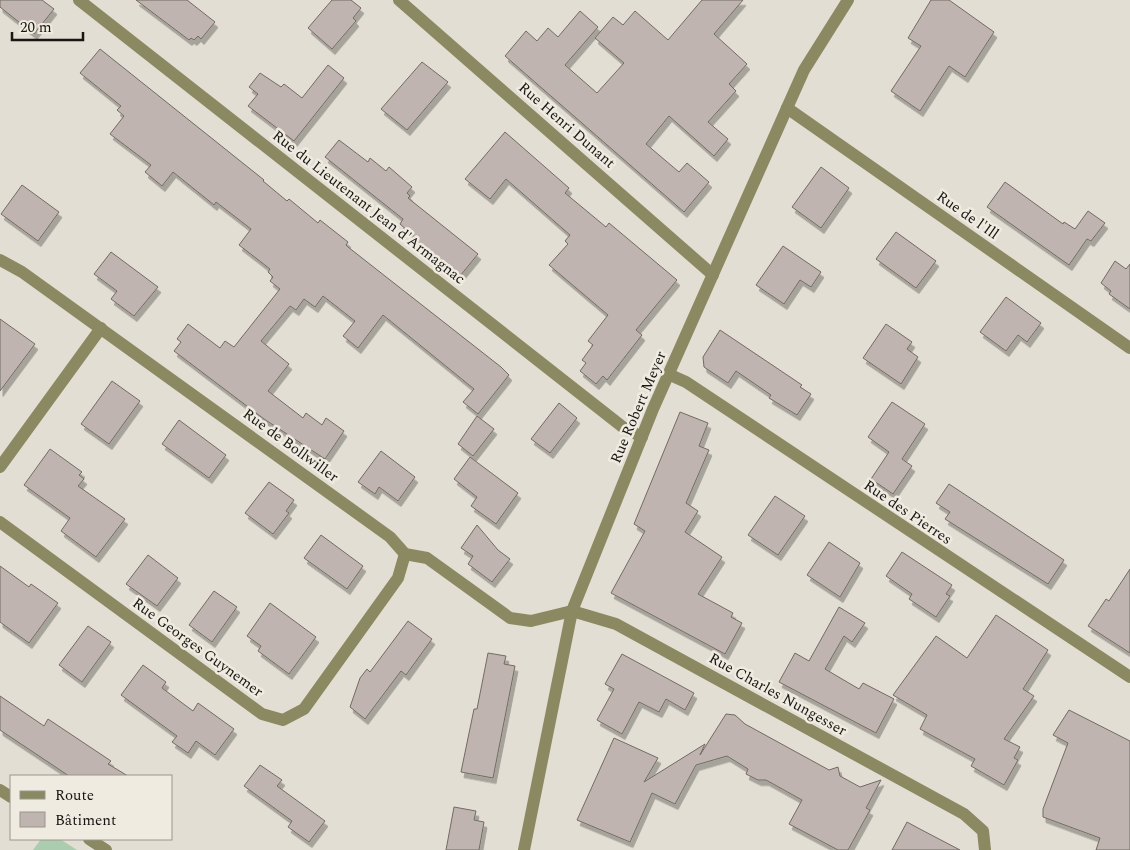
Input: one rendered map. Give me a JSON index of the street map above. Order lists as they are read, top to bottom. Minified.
{"streets":{"street":["Rue Henri Dunant","Rue du Lieutenant Jean d'Armagnac","Rue de l'Ill","Rue Robert Meyer","Rue de Bollwiller","Rue des Pierres","Rue Georges Guynemer","Rue Charles Nungesser"]},"crossings":[["Rue Henri Dunant","Rue Robert Meyer"],["Rue du Lieutenant Jean d'Armagnac","Rue Robert Meyer"],["Rue de l'Ill","Rue Robert Meyer"],["Rue Robert Meyer","Rue des Pierres"],["Rue Robert Meyer","Rue Charles Nungesser"],["Rue de Bollwiller","Rue Georges Guynemer"]],"legend":["Route","Bâtiment"],"scale_bar":"20 m"}
